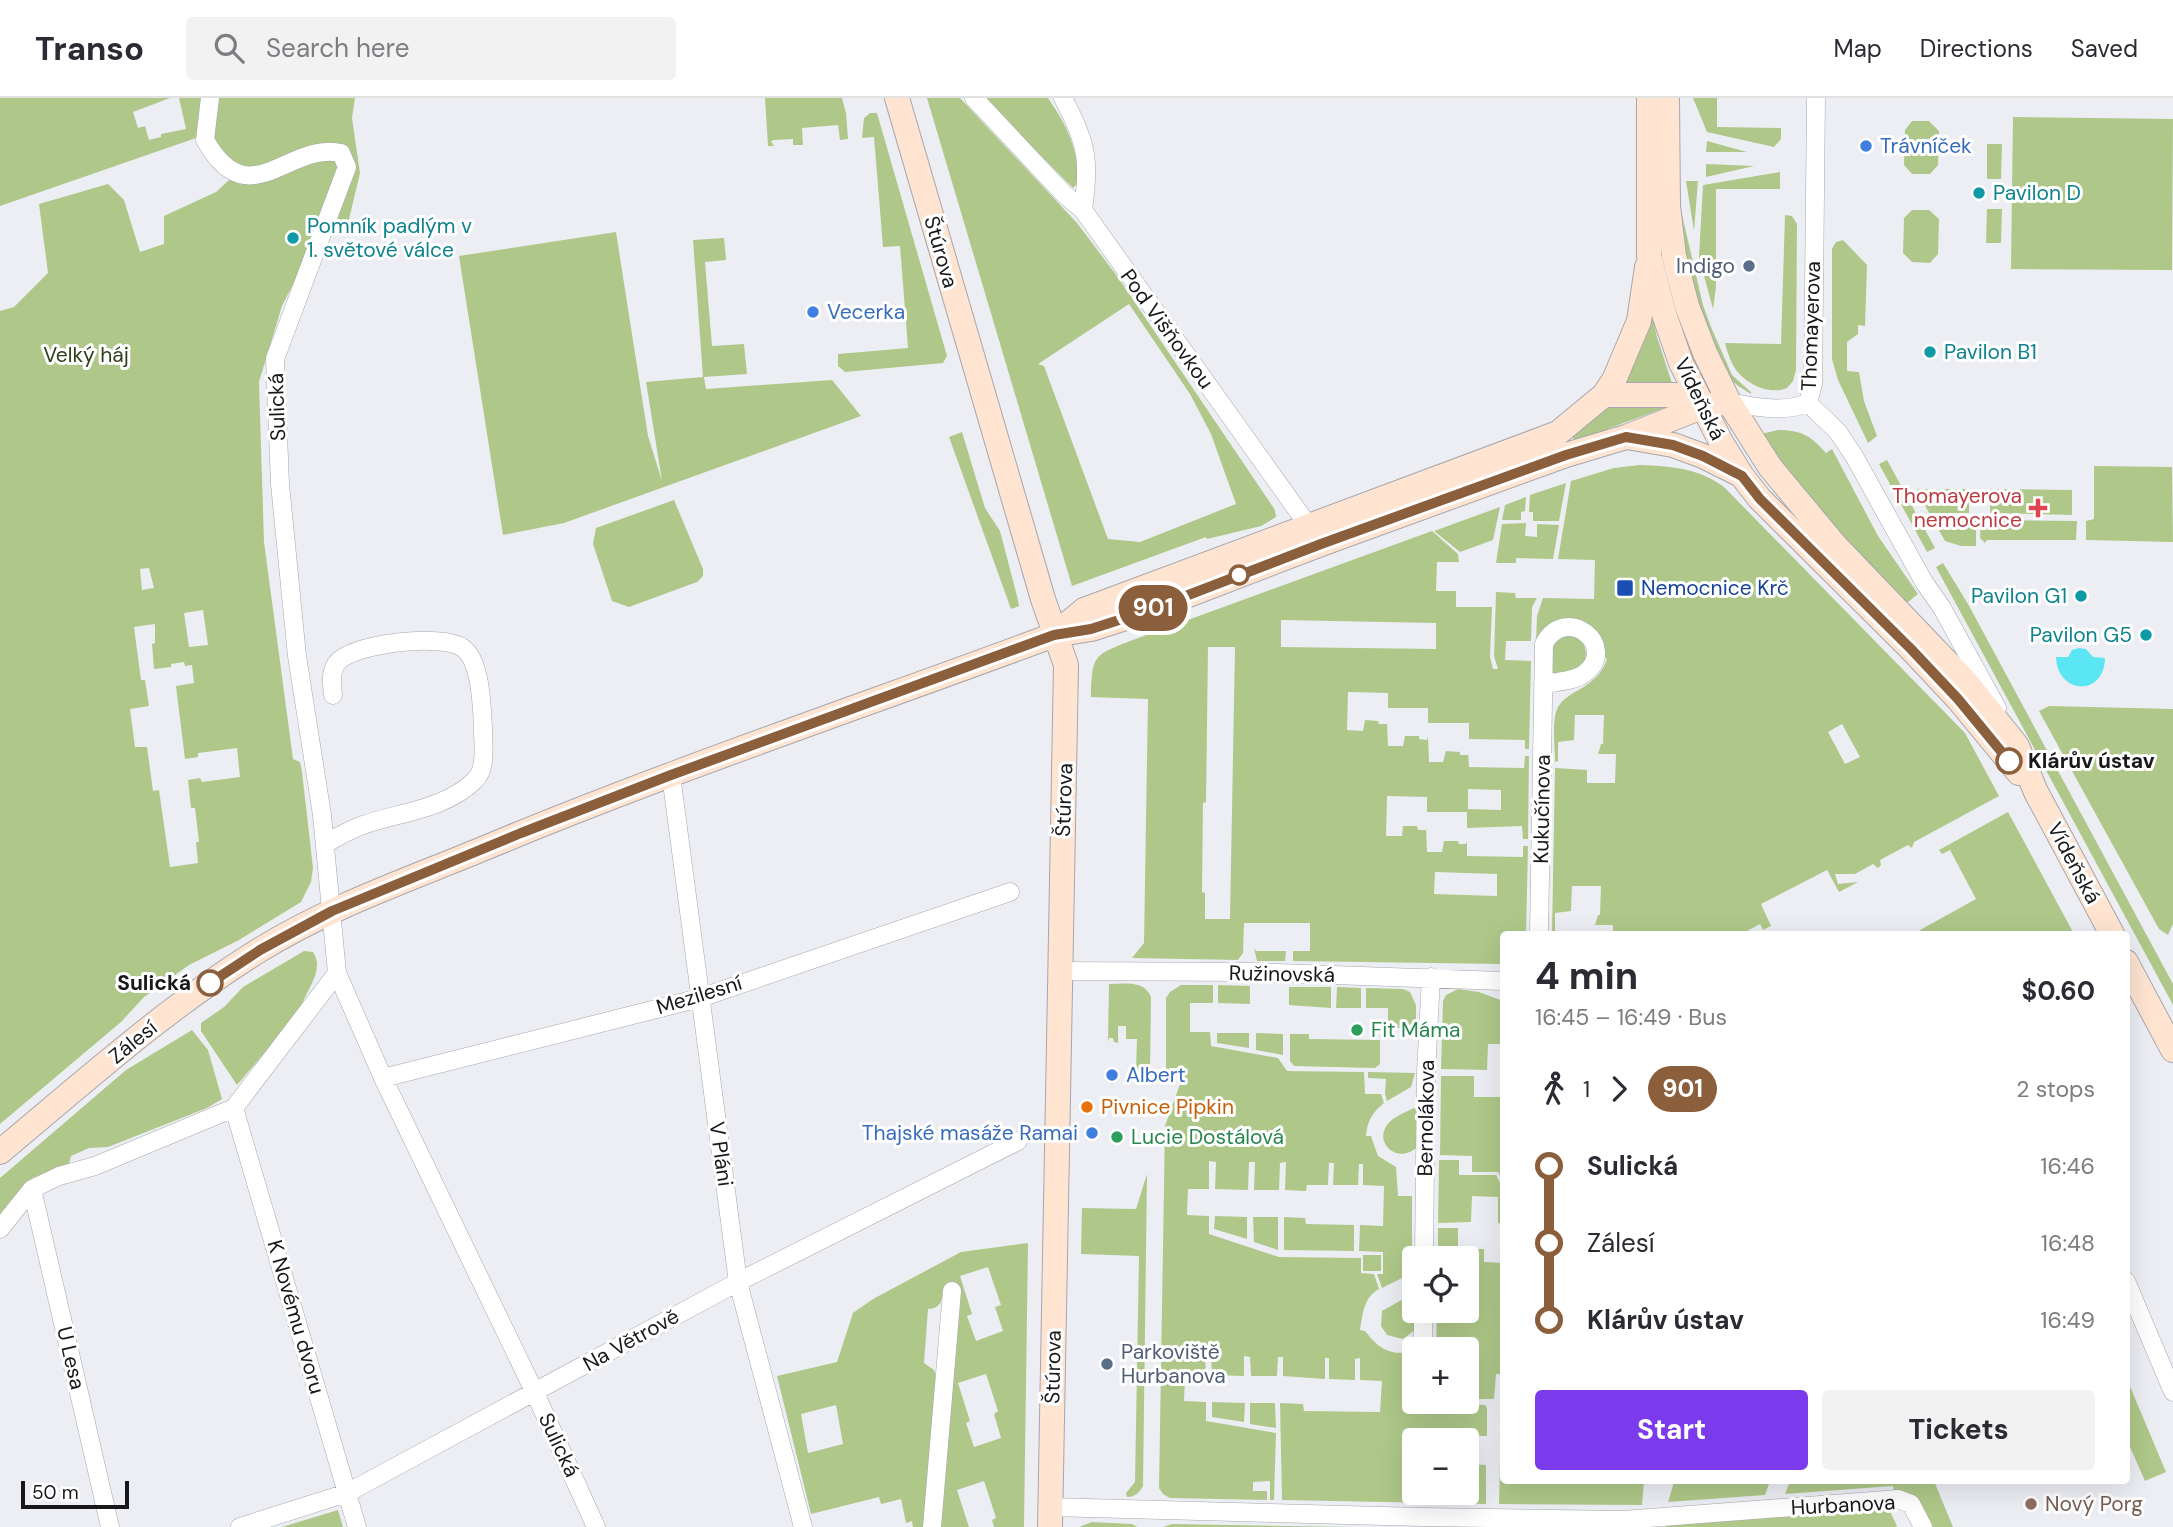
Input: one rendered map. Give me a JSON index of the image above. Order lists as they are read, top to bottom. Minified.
{"streets":{"main road":["Štúrova","Vídeňská","Zálesí"],"street":["Thomayerova","Pod Višňovkou","Sulická","Kukučínova","Ružinovská","Mezilesní","Bernolákova","V Pláni","K Novému dvoru","Na Větrově","U Lesa","Hurbanova"]},"crossings":[["Štúrova","Ružinovská"],["Štúrova","Zálesí"],["Štúrova","Hurbanova"],["Thomayerova","Vídeňská"],["Pod Višňovkou","Zálesí"],["Vídeňská","Zálesí"],["Sulická","Mezilesní"],["Sulická","Zálesí"],["Sulická","Na Větrově"],["Ružinovská","Bernolákova"],["Mezilesní","V Pláni"],["Zálesí","V Pláni"],["V Pláni","Na Větrově"],["K Novému dvoru","Na Větrově"]],"parks":["Velký háj"],"places":{"other":["Trávníček","Pavilon D","Pomník padlým v 1. světové válce","Indigo","Vecerka","Pavilon B1","Pavilon G1","Pavilon G5","Klárův ústav","Sulická","Fit Máma","Albert","Pivnice Pipkin","Thajské masáže Ramai","Lucie Dostálová","Parkoviště Hurbanova","Nový Porg"],"health":["Thomayerova nemocnice"],"transit":["Nemocnice Krč"]},"lines":["bus line 901"],"scale_bar":"50 m","page":{"header":"Transo","search":"Search here","nav":["Map","Directions","Saved"],"on_map":"901","heading":["4 min","16:45 – 16:49 · Bus","$0.60"],"legs":["1","901","2 stops"],"list":[{"name":"Sulická","value":"16:46"},{"name":"Zálesí","value":"16:48"},{"name":"Klárův ústav","value":"16:49"}],"map_buttons":["+","−"],"buttons":["Start","Tickets"],"scale":"50 m"}}
